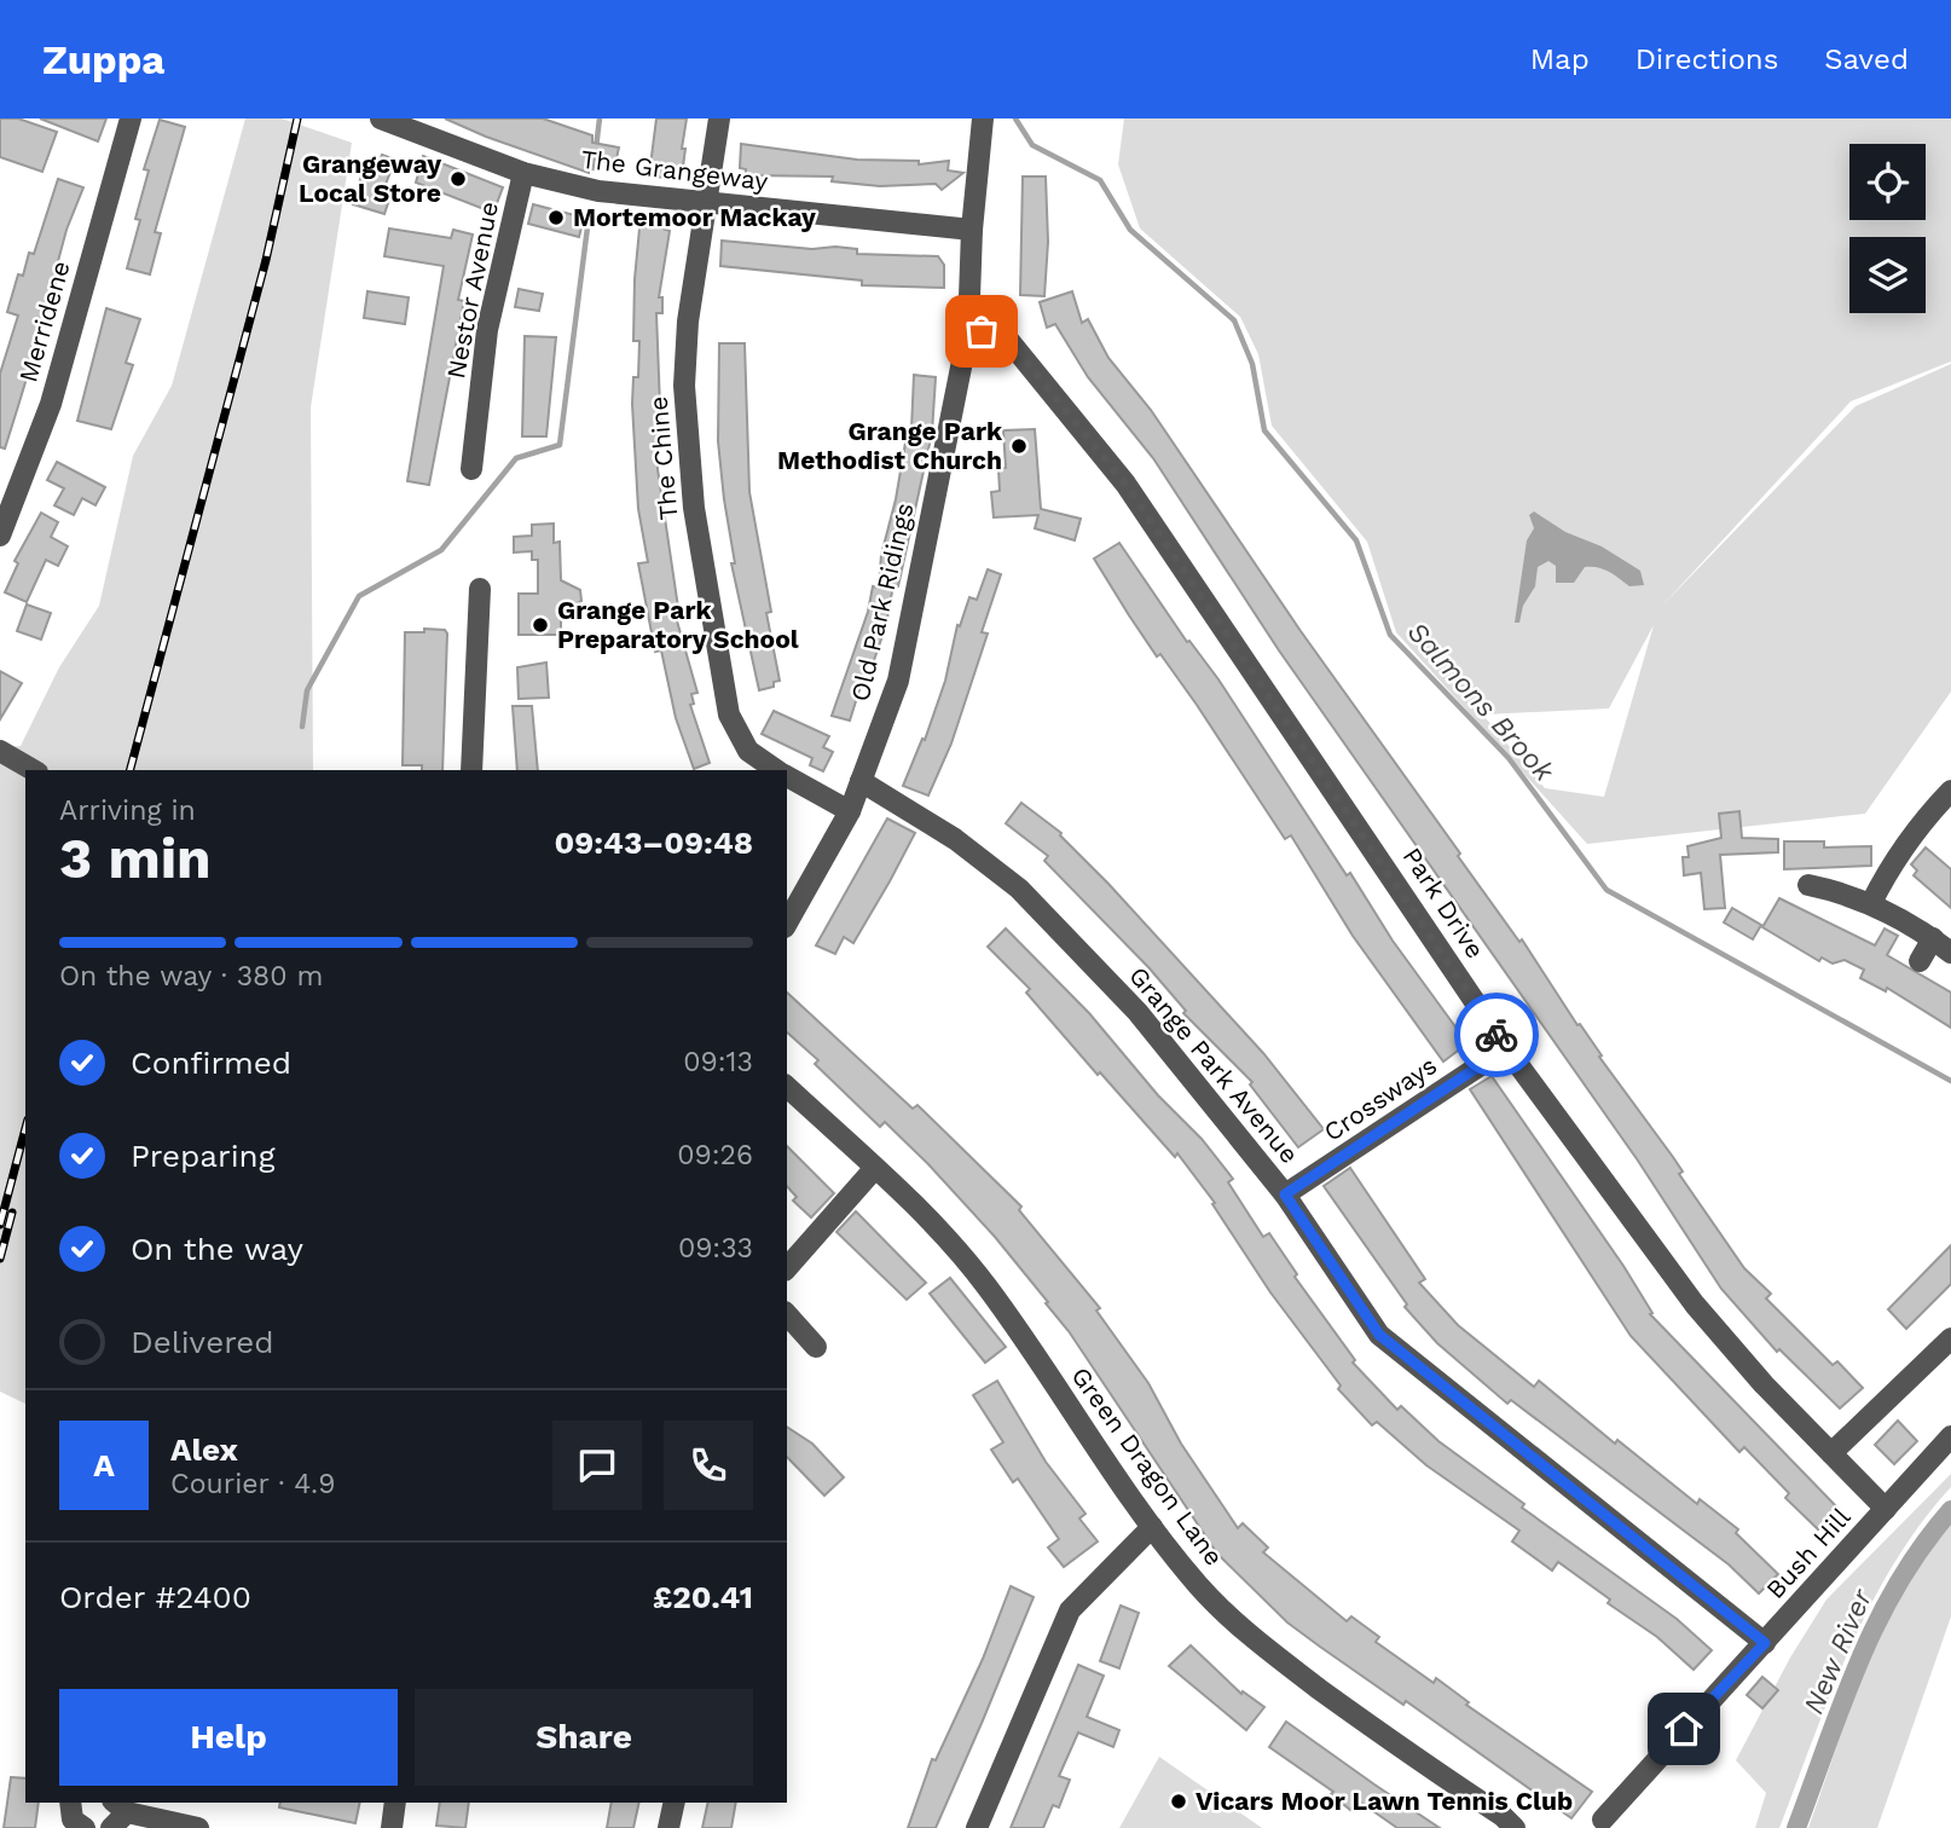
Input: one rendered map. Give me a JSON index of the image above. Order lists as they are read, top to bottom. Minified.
{"streets":{"street":["The Grangeway","Nestor Avenue","Merridene","The Chine","Old Park Ridings","Park Drive","Grange Park Avenue","Crossways","Green Dragon Lane","Bush Hill"]},"crossings":[["The Grangeway","Nestor Avenue"],["The Grangeway","The Chine"],["The Grangeway","Old Park Ridings"],["The Chine","Old Park Ridings"],["Old Park Ridings","Park Drive"],["Old Park Ridings","Grange Park Avenue"],["Park Drive","Crossways"],["Park Drive","Bush Hill"],["Grange Park Avenue","Crossways"],["Grange Park Avenue","Bush Hill"]],"water":["Salmons Brook","New River"],"places":["Grangeway Local Store","Mortemoor Mackay","Grange Park Methodist Church","Grange Park Preparatory School","Vicars Moor Lawn Tennis Club"],"page":{"header":"Zuppa","nav":["Map","Directions","Saved"],"heading":["3 min","Arriving in","09:43–09:48"],"panel":["Alex","Courier · 4.9","Order #2400","£20.41"],"bar":"On the way · 380 m","list":[["Confirmed","09:13"],["Preparing","09:26"],["On the way","09:33"],"Delivered"],"round":"A","buttons":["Help","Share"]}}
